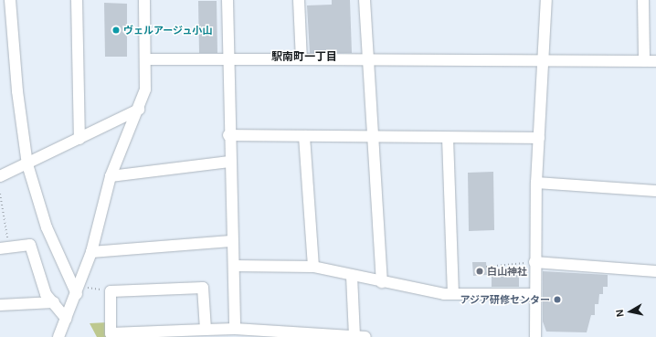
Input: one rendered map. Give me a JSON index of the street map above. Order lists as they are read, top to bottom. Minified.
{"districts":["駅南町一丁目"],"places":["ヴェルアージュ小山","白山神社","アジア研修センター"],"north":"left"}
